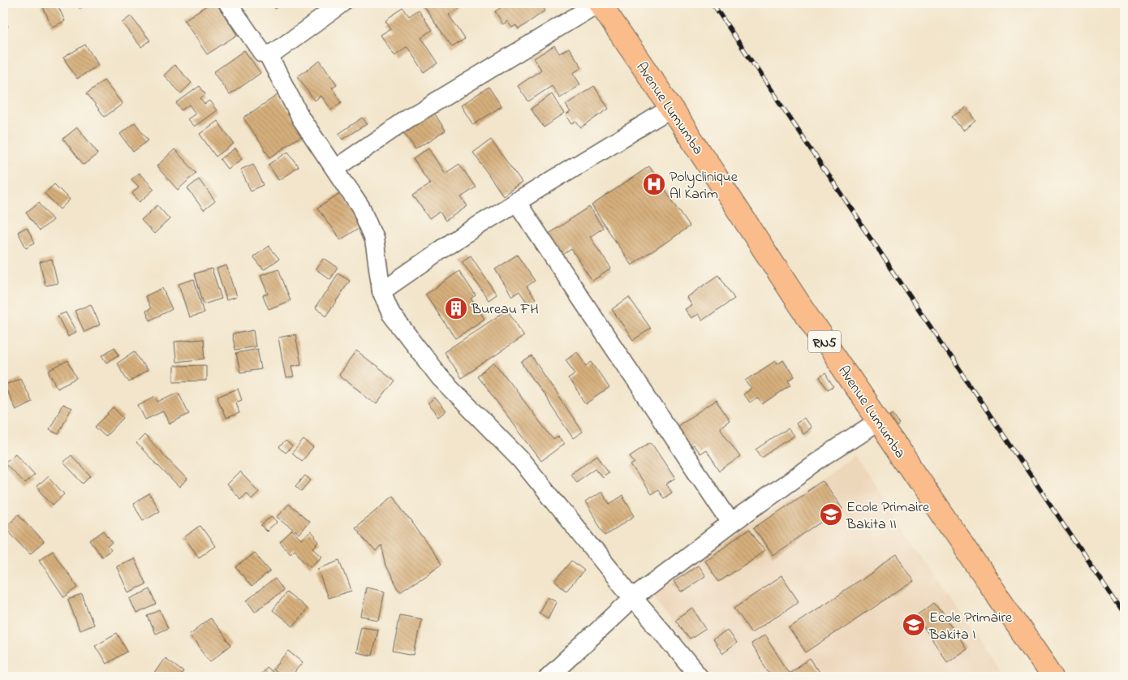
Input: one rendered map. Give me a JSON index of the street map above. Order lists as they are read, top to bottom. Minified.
{"streets":{"highway":["Avenue Lumumba","RN5"]},"places":{"hospital":["Polyclinique Al Karim"],"building":["Bureau FH"],"school or university":["Ecole Primaire Bakita II","Ecole Primaire Bakita I"]}}
